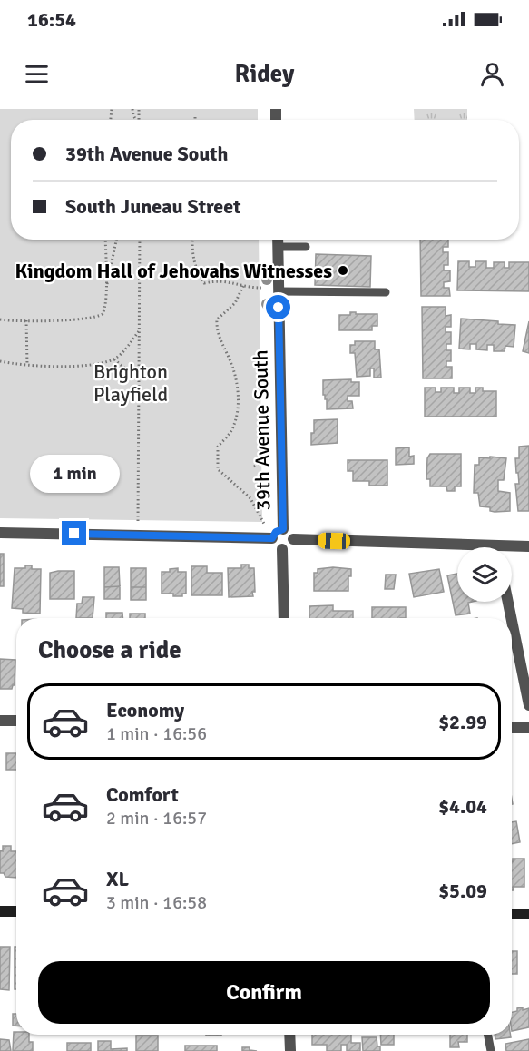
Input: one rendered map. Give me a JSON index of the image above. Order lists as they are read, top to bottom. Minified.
{"streets":{"street":["39th Avenue South"]},"parks":["Brighton Playfield"],"places":["Kingdom Hall of Jehovahs Witnesses"],"page":{"status":"16:54","header":"Ridey","banner":["39th Avenue South","South Juneau Street"],"bubble":"1 min","heading":"Choose a ride","list":[{"name":"Economy","note":"1 min · 16:56","value":"$2.99"},{"name":"Comfort","note":"2 min · 16:57","value":"$4.04"},{"name":"XL","note":"3 min · 16:58","value":"$5.09"}],"buttons":"Confirm"}}
